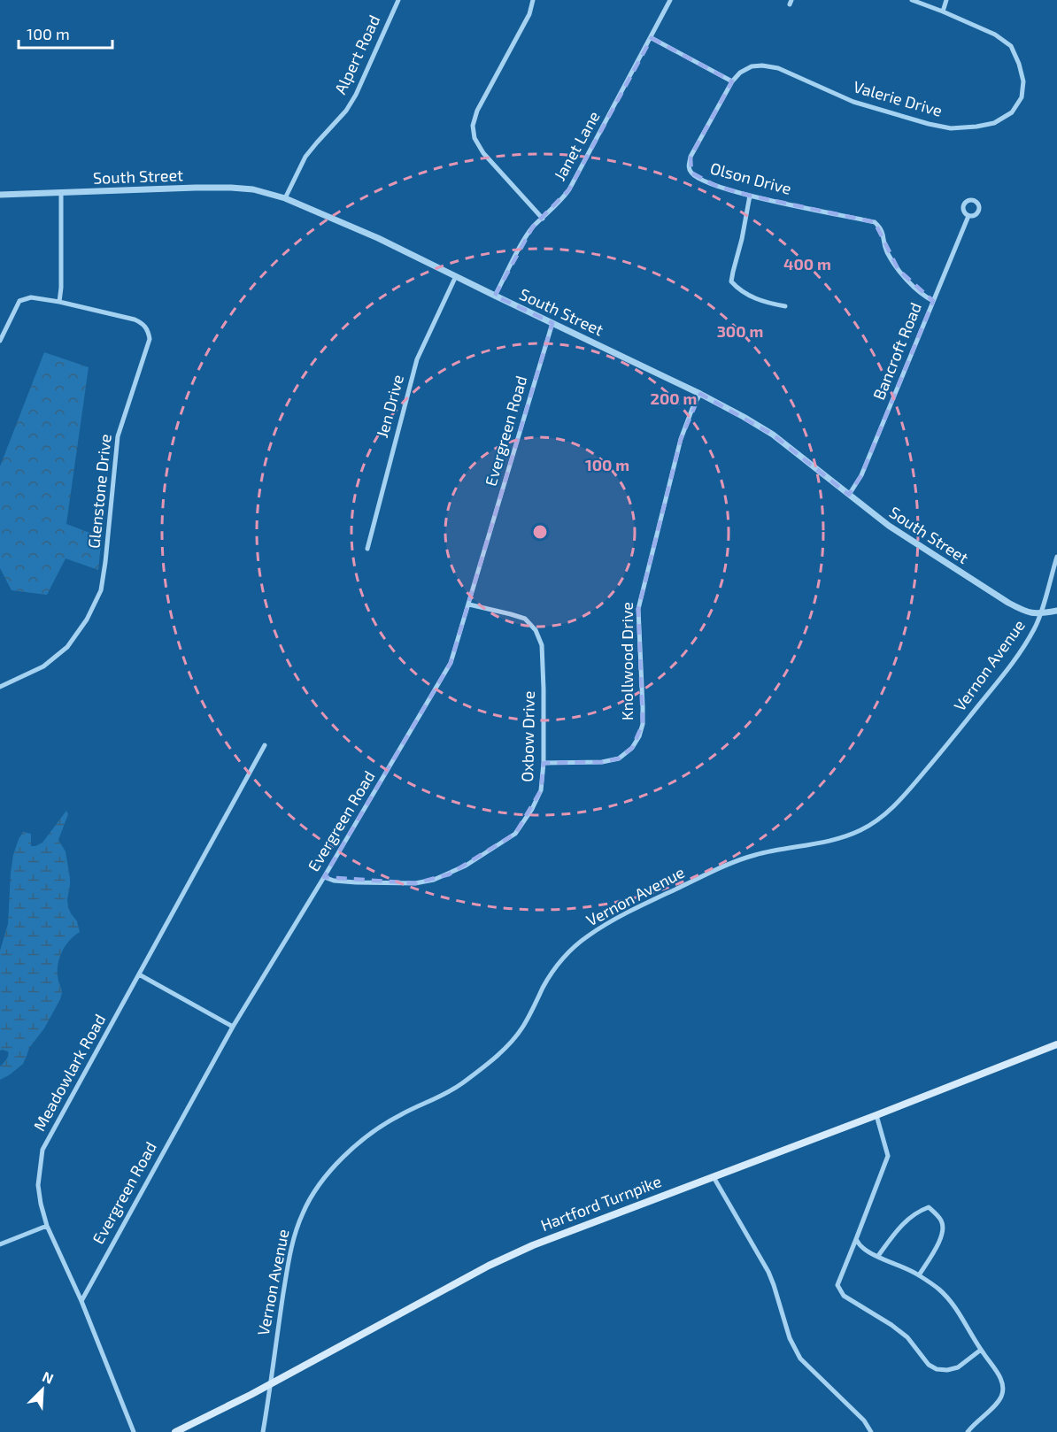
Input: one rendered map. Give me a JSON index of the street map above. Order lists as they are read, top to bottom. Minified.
{"streets":{"main road":["Hartford Turnpike"],"street":["Alpert Road","Valerie Drive","Janet Lane","South Street","Olson Drive","Bancroft Road","Jen Drive","Evergreen Road","Glenstone Drive","Knollwood Drive","Vernon Avenue","Oxbow Drive","Meadowlark Road"]},"crossings":[["Alpert Road","South Street"],["Valerie Drive","Olson Drive"],["Janet Lane","South Street"],["South Street","Bancroft Road"],["South Street","Jen Drive"],["South Street","Evergreen Road"],["South Street","Knollwood Drive"],["South Street","Vernon Avenue"],["Olson Drive","Bancroft Road"],["Evergreen Road","Oxbow Drive"],["Evergreen Road","Meadowlark Road"],["Knollwood Drive","Oxbow Drive"],["Vernon Avenue","Hartford Turnpike"]],"scale_bar":"100 m","north":"top right","rings":["400 m","300 m","200 m","100 m"]}
